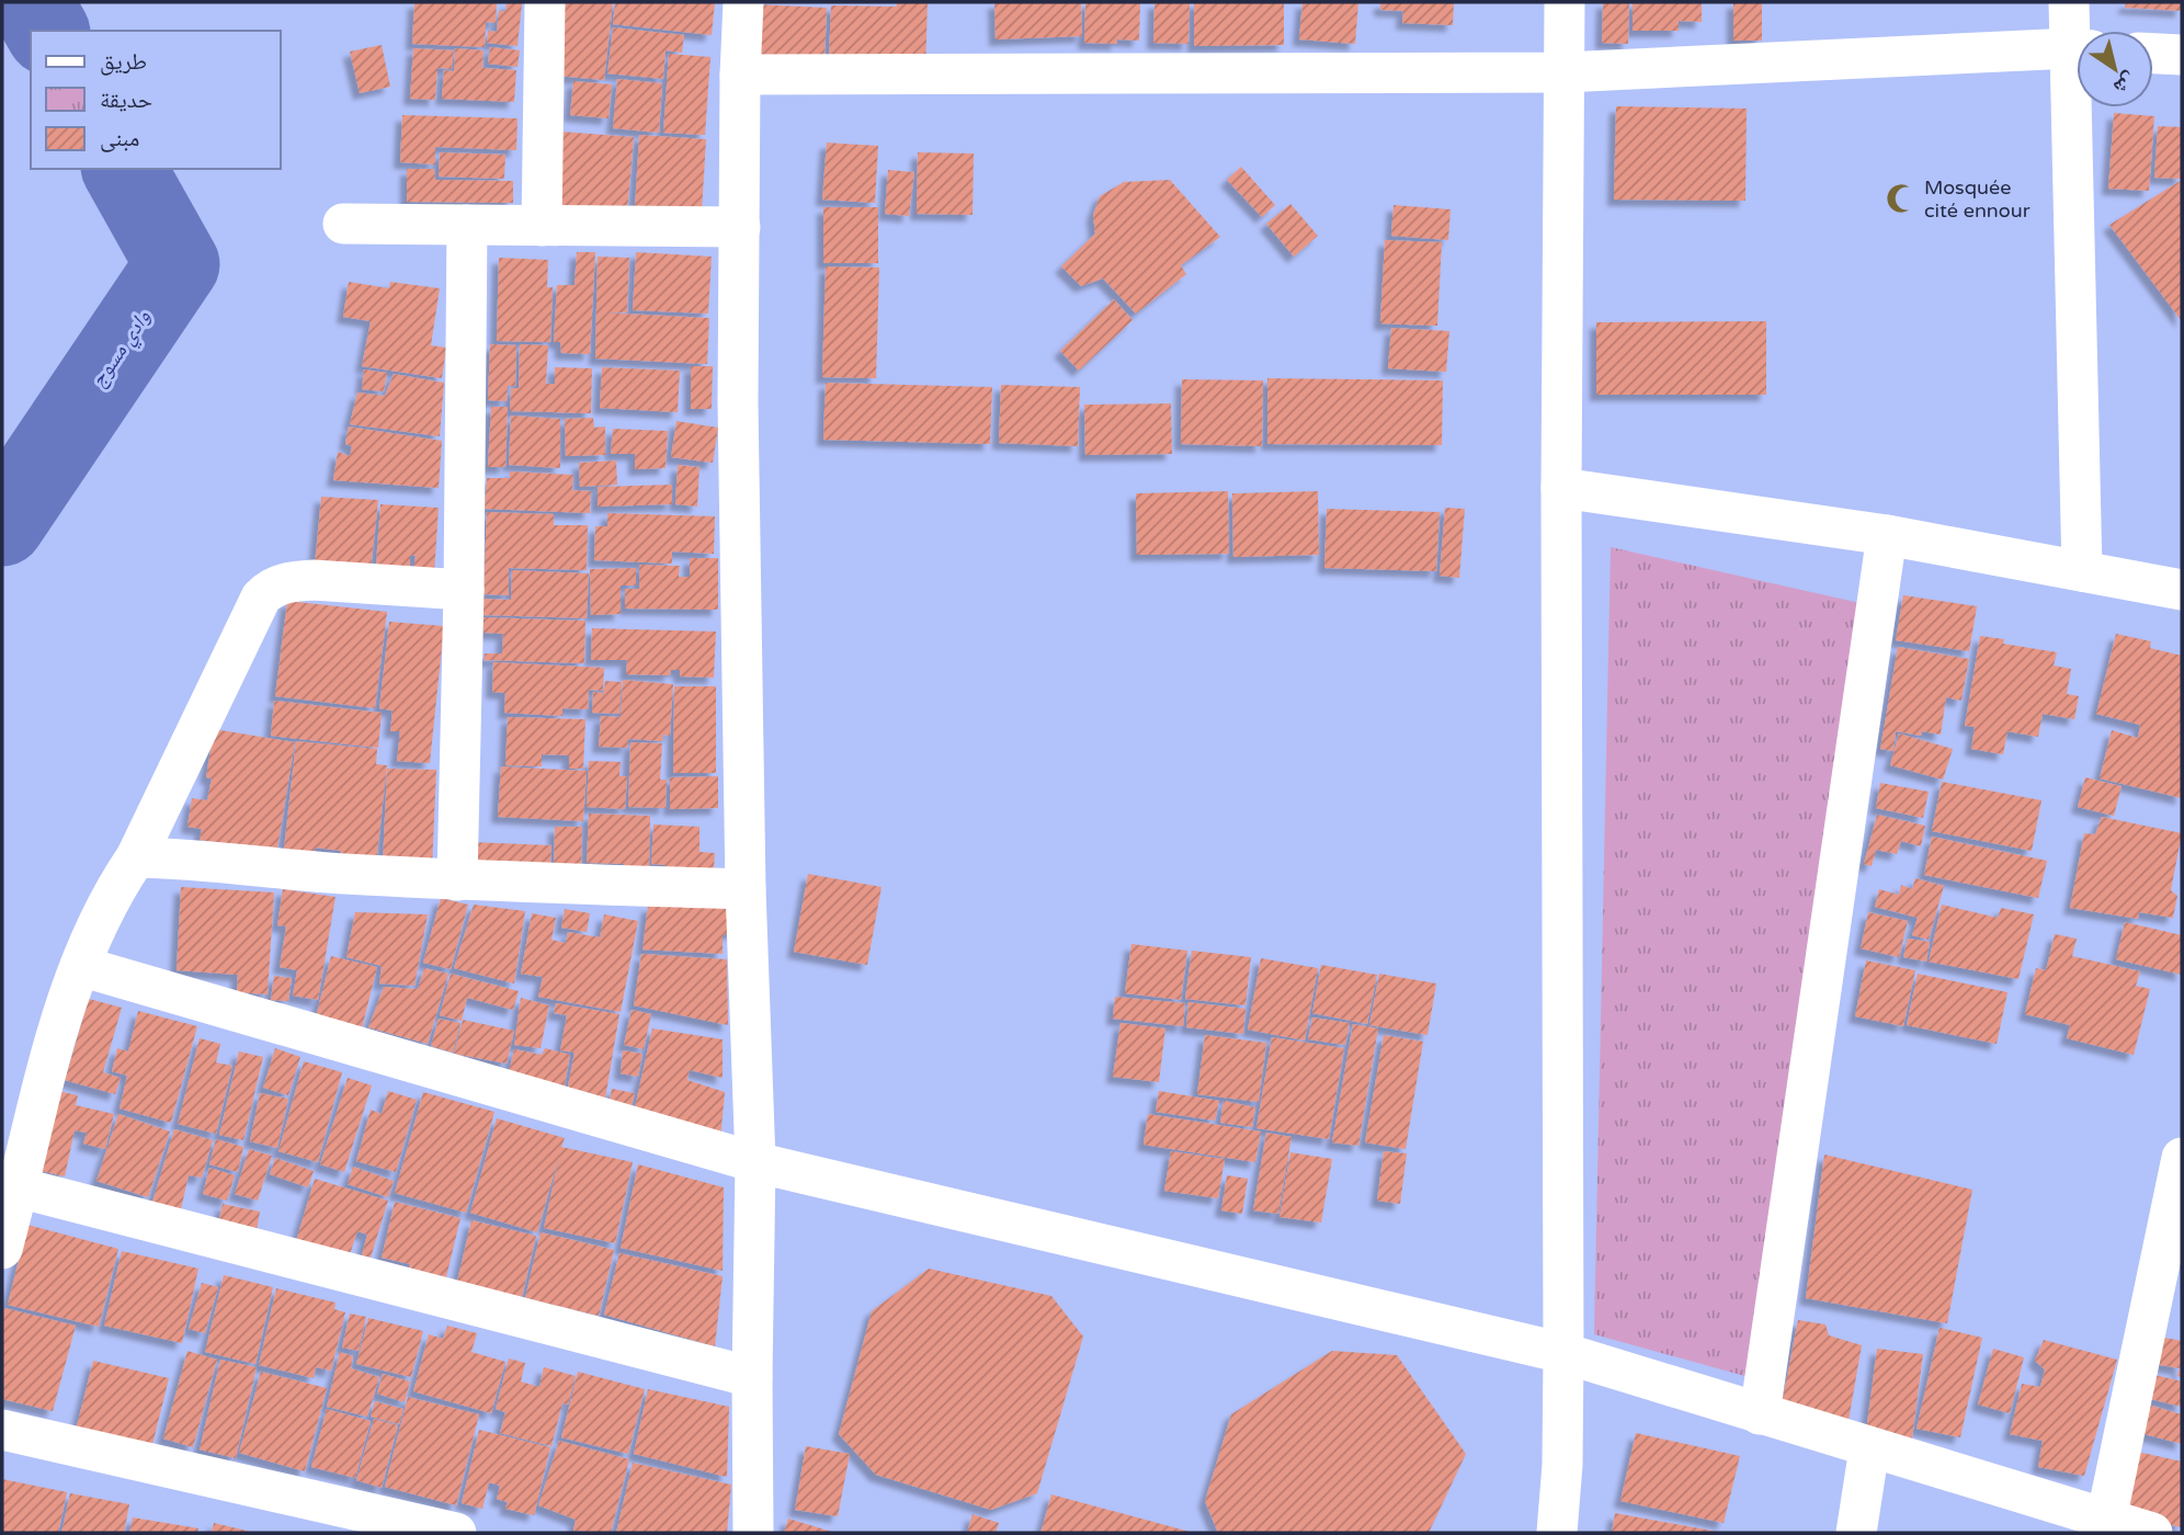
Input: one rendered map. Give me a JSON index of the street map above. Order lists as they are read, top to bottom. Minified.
{"water":["وادي مسوج"],"places":{"mosque":["Mosquée cité ennour"]},"legend":["طريق","حديقة","مبنى"],"north":"bottom right"}
